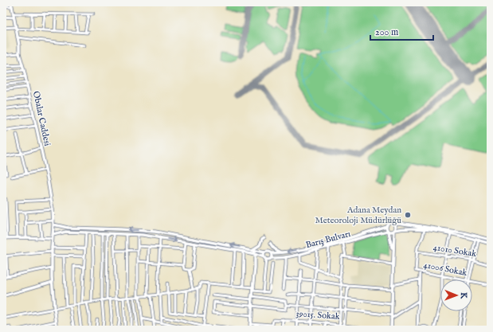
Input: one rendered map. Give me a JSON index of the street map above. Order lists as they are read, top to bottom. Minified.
{"streets":{"main road":["Obalar Caddesi","Barış Bulvarı"],"street":["41010 Sokak","41006 Sokak","39015. Sokak"]},"crossings":[["41010 Sokak","41006 Sokak"]],"places":["Adana Meydan Meteoroloji Müdürlüğü"],"scale_bar":"200 m","north":"right"}
